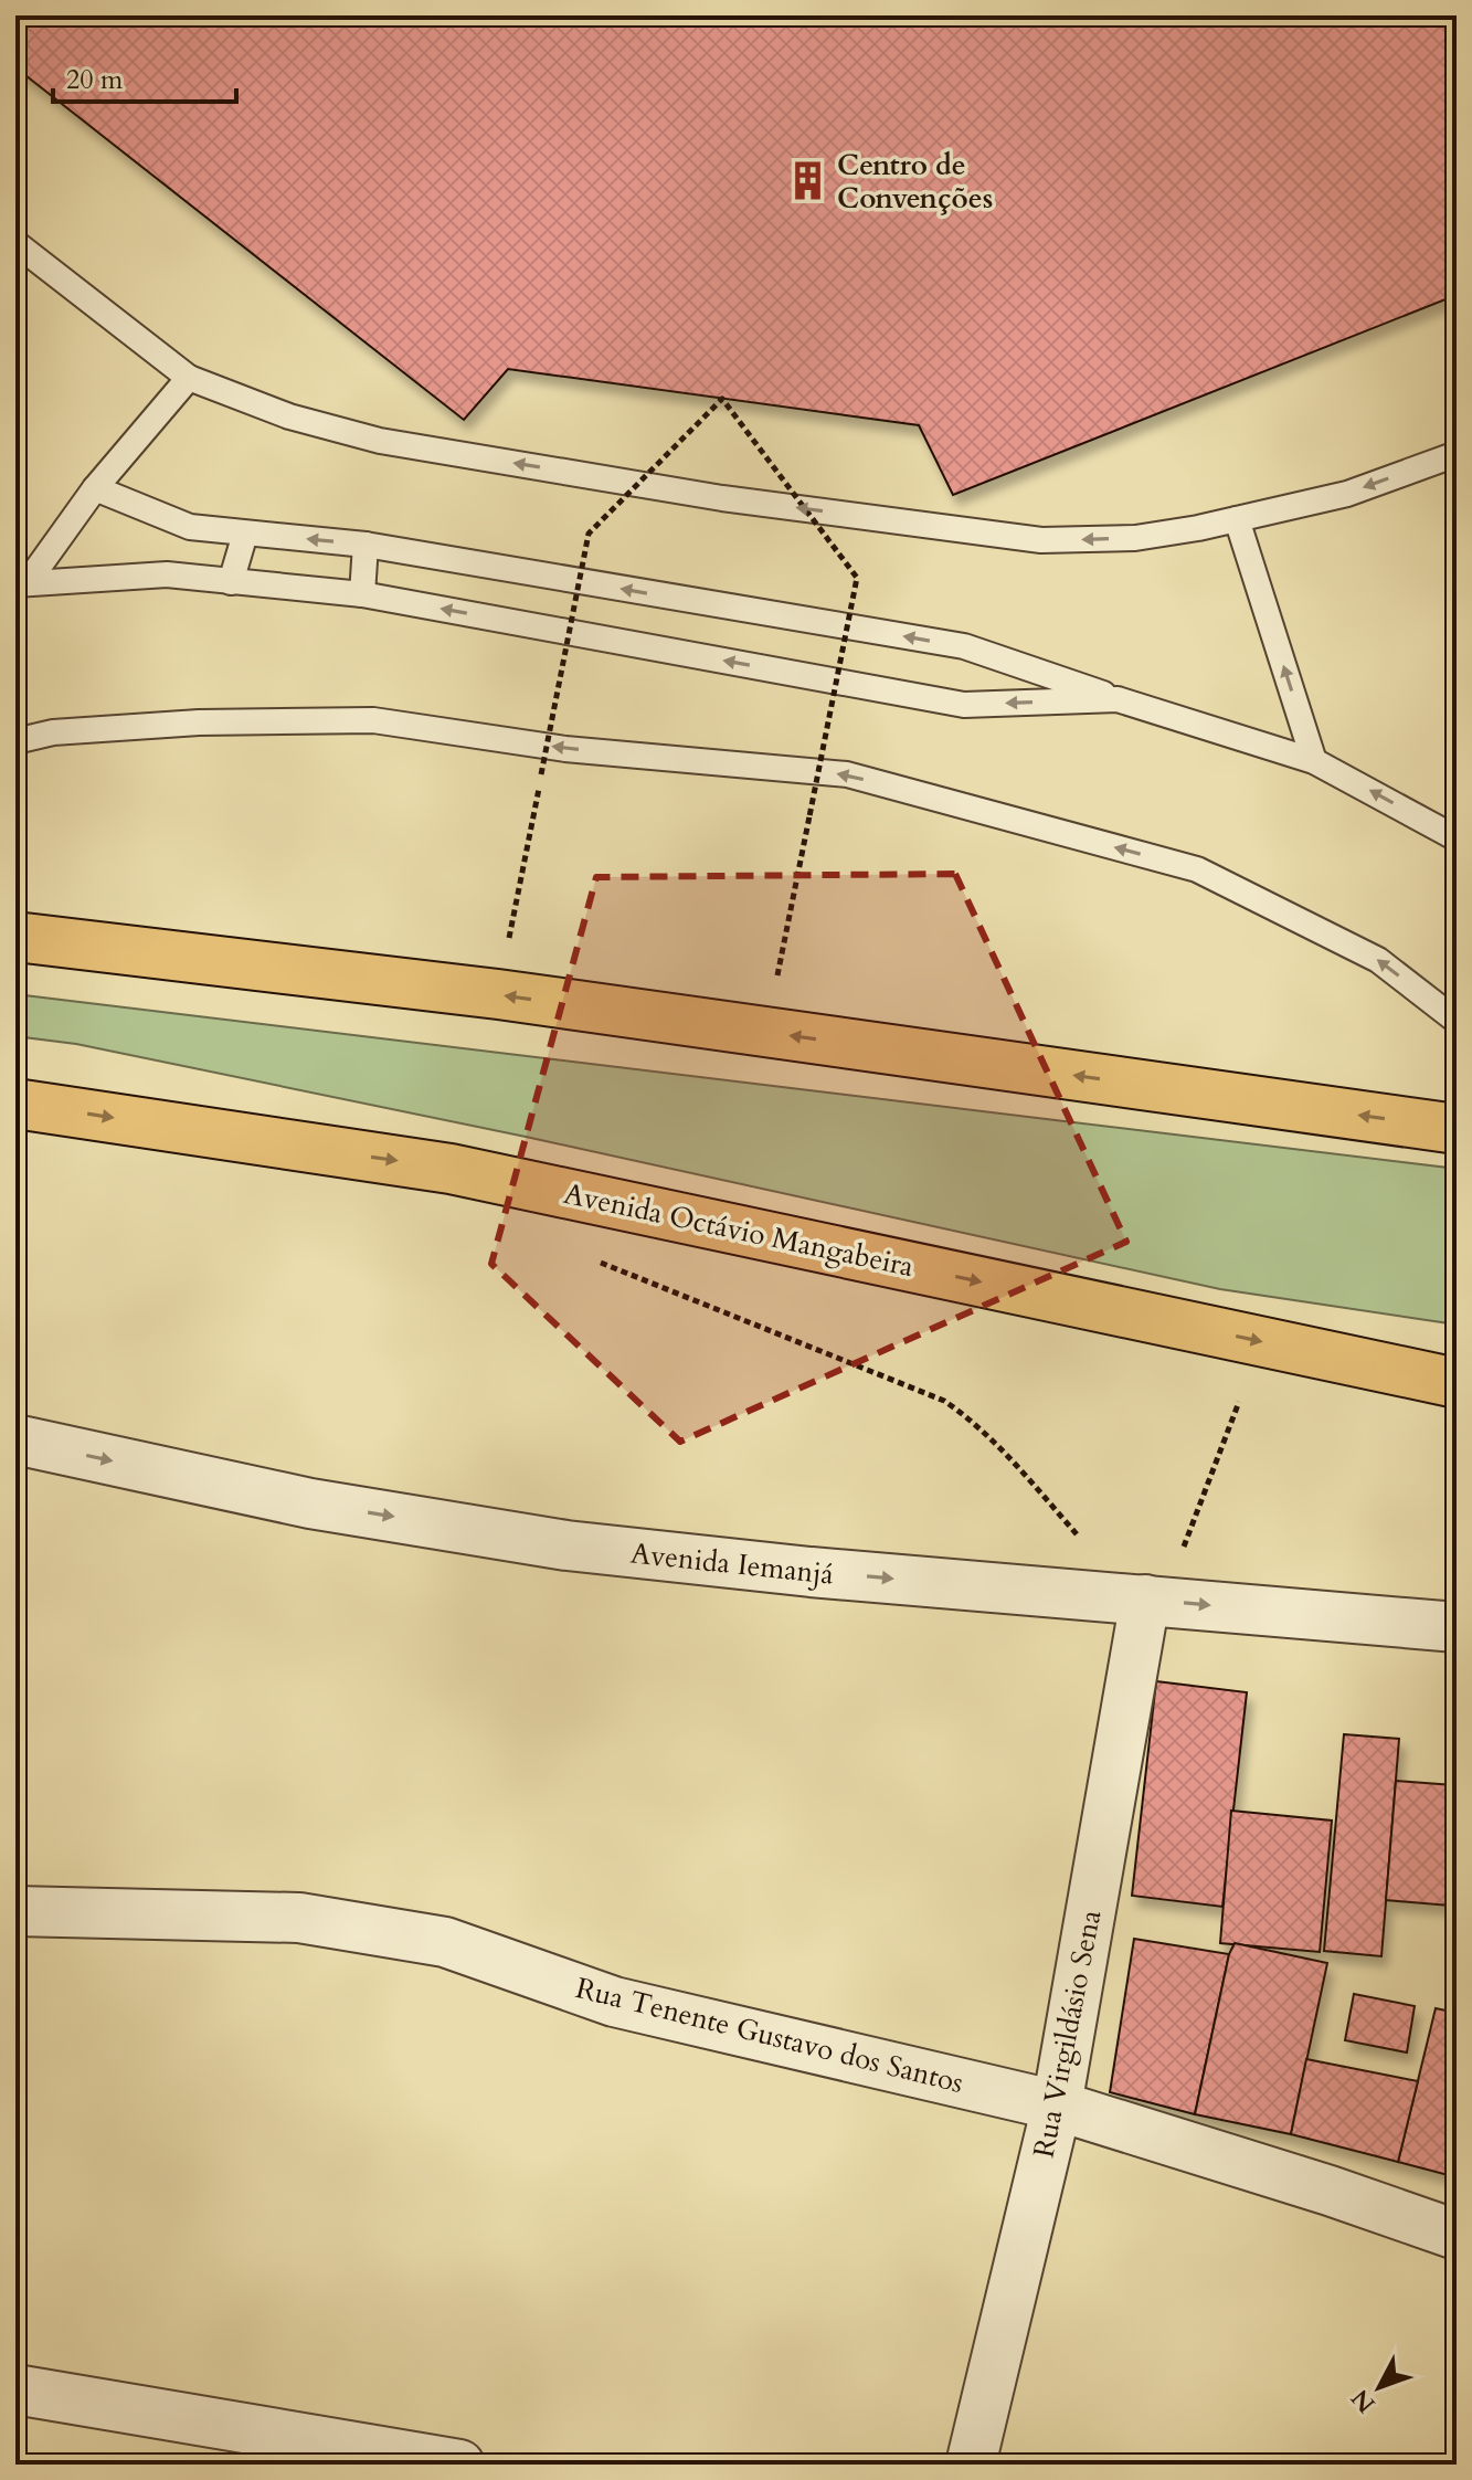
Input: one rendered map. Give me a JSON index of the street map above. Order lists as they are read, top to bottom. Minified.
{"streets":{"main road":["Avenida Octávio Mangabeira"],"street":["Avenida Iemanjá","Rua Virgildásio Sena","Rua Tenente Gustavo dos Santos"]},"crossings":[["Avenida Iemanjá","Rua Virgildásio Sena"],["Rua Virgildásio Sena","Rua Tenente Gustavo dos Santos"]],"one_way":["Avenida Iemanjá"],"places":{"building":["Centro de Convenções"]},"scale_bar":"20 m","north":"bottom left"}
